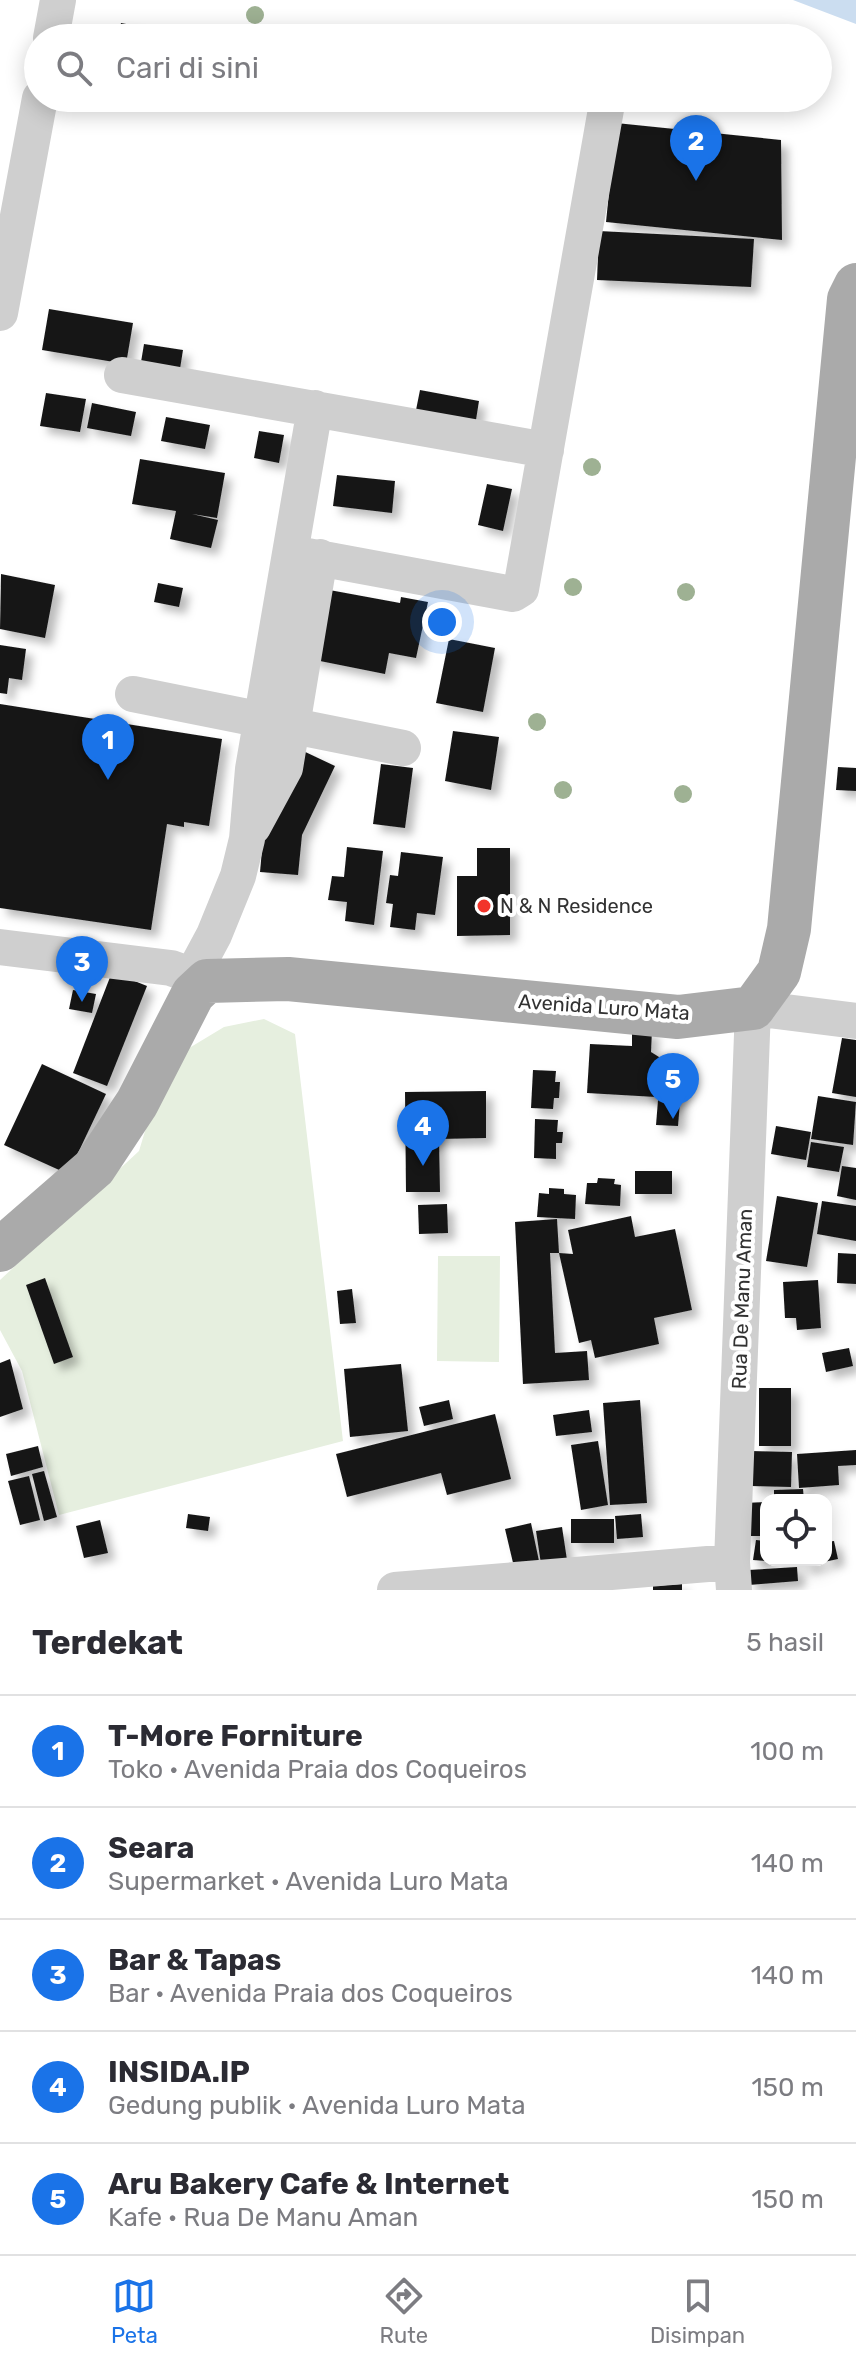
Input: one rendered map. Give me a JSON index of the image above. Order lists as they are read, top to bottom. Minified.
{"streets":{"main road":["Avenida Luro Mata"],"street":["Rua De Manu Aman"]},"crossings":[["Avenida Luro Mata","Rua De Manu Aman"]],"places":["N & N Residence"],"page":{"search":"Cari di sini","pins":["2","1","3","5","4"],"heading":["Terdekat","5 hasil"],"list":[{"mark":"1","name":"T-More Forniture","note":"Toko · Avenida Praia dos Coqueiros","value":"100 m"},{"mark":"2","name":"Seara","note":"Supermarket · Avenida Luro Mata","value":"140 m"},{"mark":"3","name":"Bar & Tapas","note":"Bar · Avenida Praia dos Coqueiros","value":"140 m"},{"mark":"4","name":"INSIDA.IP","note":"Gedung publik · Avenida Luro Mata","value":"150 m"},{"mark":"5","name":"Aru Bakery Cafe & Internet","note":"Kafe · Rua De Manu Aman","value":"150 m"}],"nav":["Peta","Rute","Disimpan"]}}
